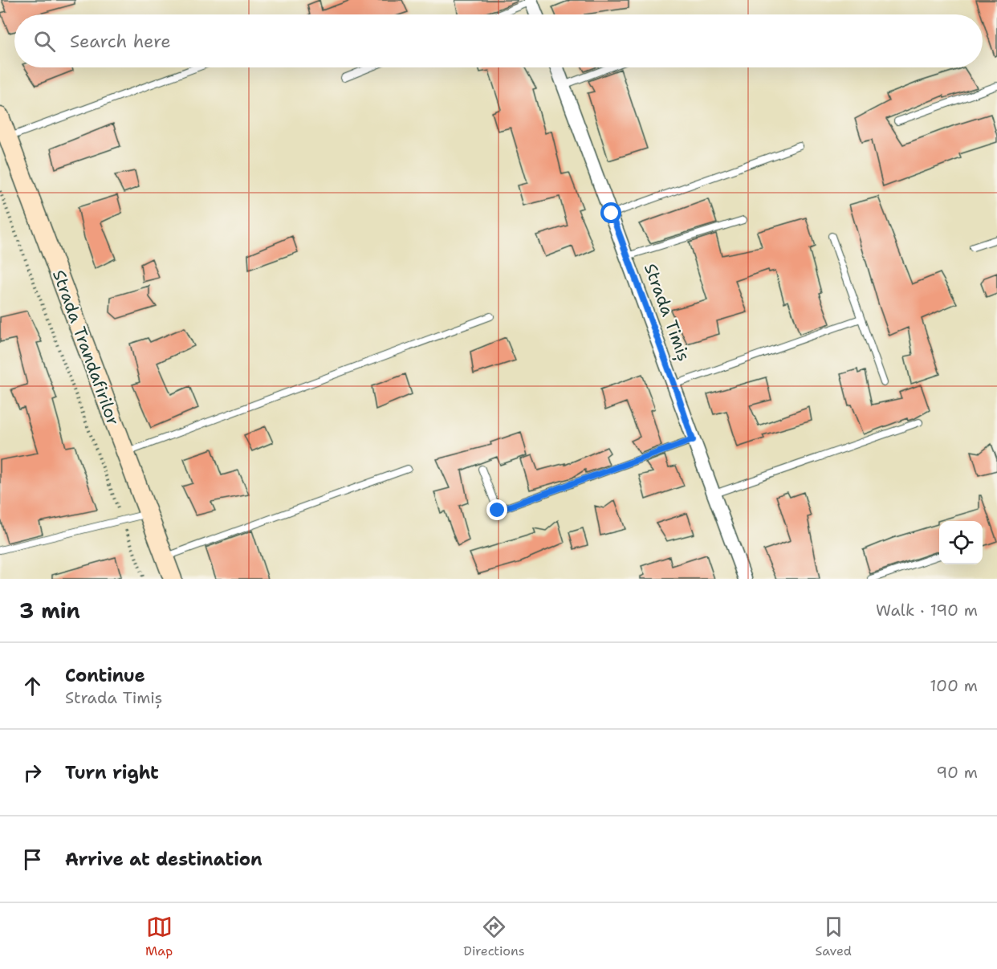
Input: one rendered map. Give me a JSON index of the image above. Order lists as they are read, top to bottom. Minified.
{"streets":{"main road":["Strada Trandafirilor"],"street":["Strada Timiș"]},"page":{"search":"Search here","heading":["3 min","Walk · 190 m"],"list":[["Continue","Strada Timiș","100 m"],["Turn right","90 m"],"Arrive at destination"],"nav":["Map","Directions","Saved"]}}
